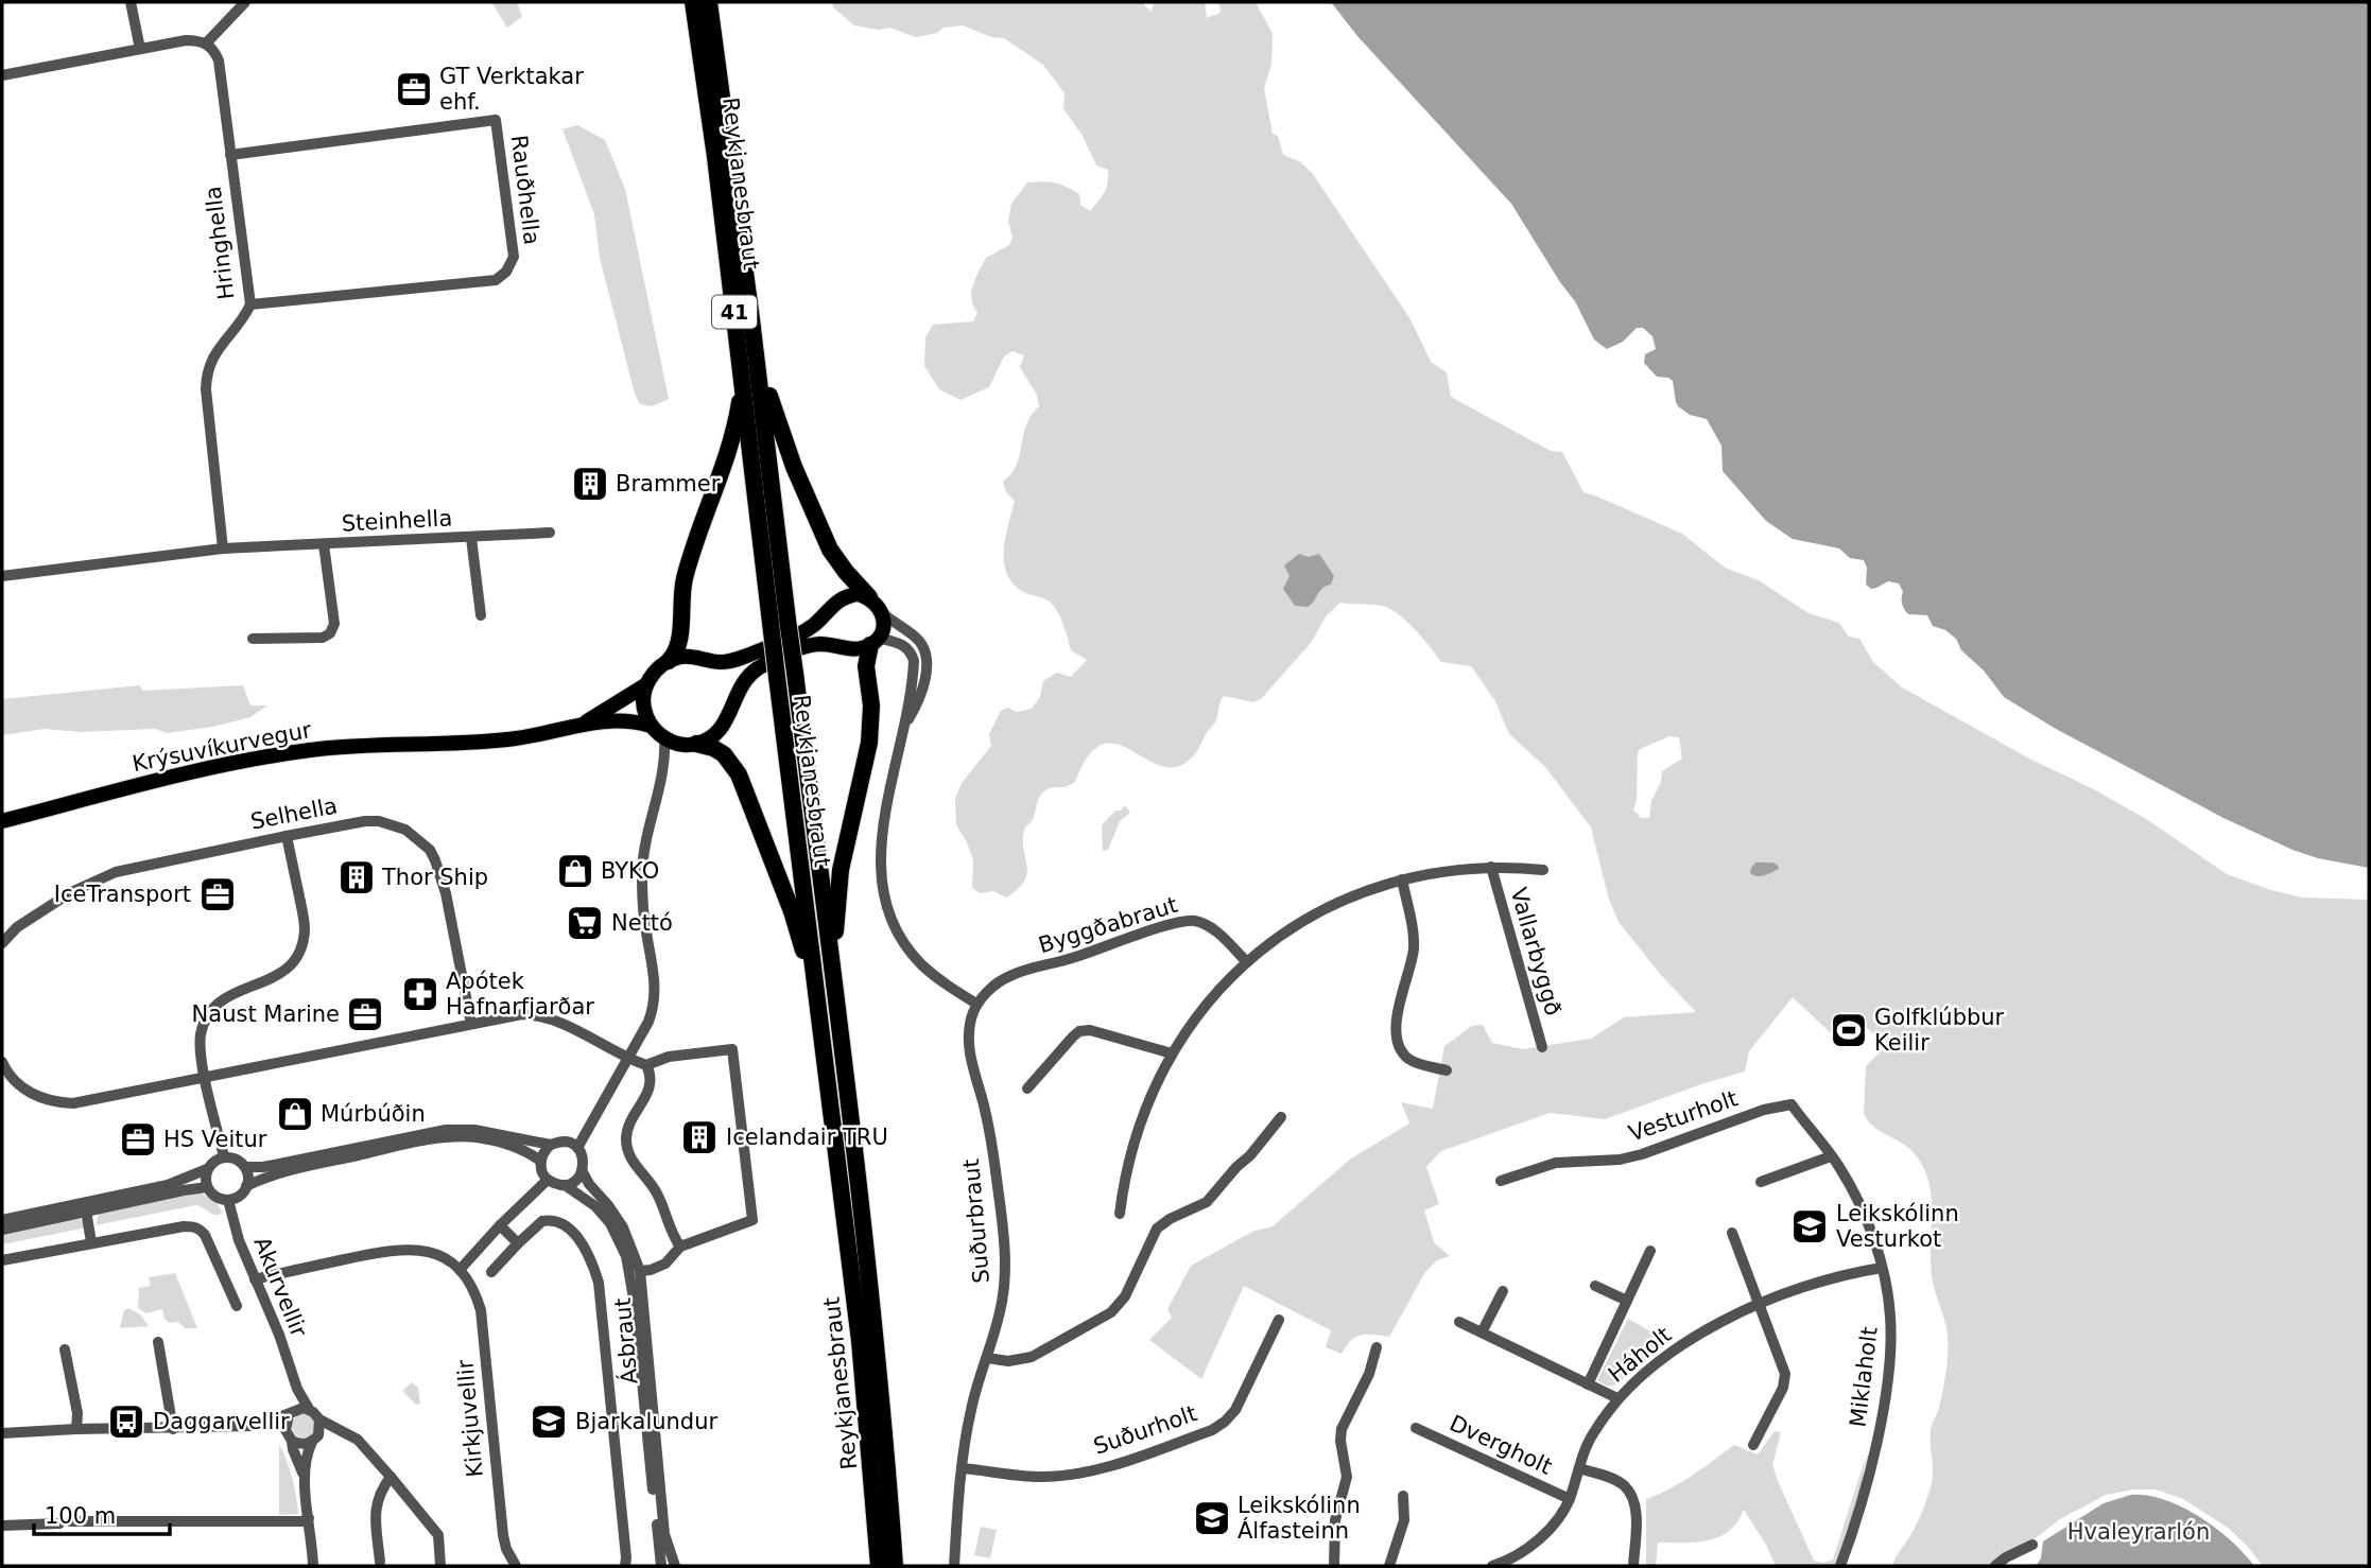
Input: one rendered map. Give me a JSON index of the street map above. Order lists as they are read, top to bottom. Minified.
{"streets":{"highway":["Reykjanesbraut","41"],"main road":["Krýsuvíkurvegur"],"street":["Rauðhella","Hringhella","Steinhella","Selhella","Byggðabraut","Vallarbyggð","Vesturholt","Suðurbraut","Akurvellir","Ásbraut","Háholt","Miklaholt","Kirkjuvellir","Suðurholt","Dvergholt"]},"crossings":[["Rauðhella","Hringhella"],["Hringhella","Steinhella"],["Byggðabraut","Suðurbraut"],["Vesturholt","Miklaholt"],["Suðurbraut","Suðurholt"],["Háholt","Miklaholt"],["Háholt","Dvergholt"]],"parks":["Hvaleyrarlón"],"places":{"office":["GT Verktakar ehf.","IceTransport","Naust Marine","HS Veitur"],"building":["Brammer","Thor Ship","Icelandair TRU"],"shop":["BYKO","Múrbúðin"],"supermarket":["Nettó"],"pharmacy":["Apótek Hafnarfjarðar"],"sports":["Golfklúbbur Keilir"],"school or university":["Leikskólinn Vesturkot","Bjarkalundur","Leikskólinn Álfasteinn"],"bus stop":["Daggarvellir"]},"scale_bar":"100 m"}
